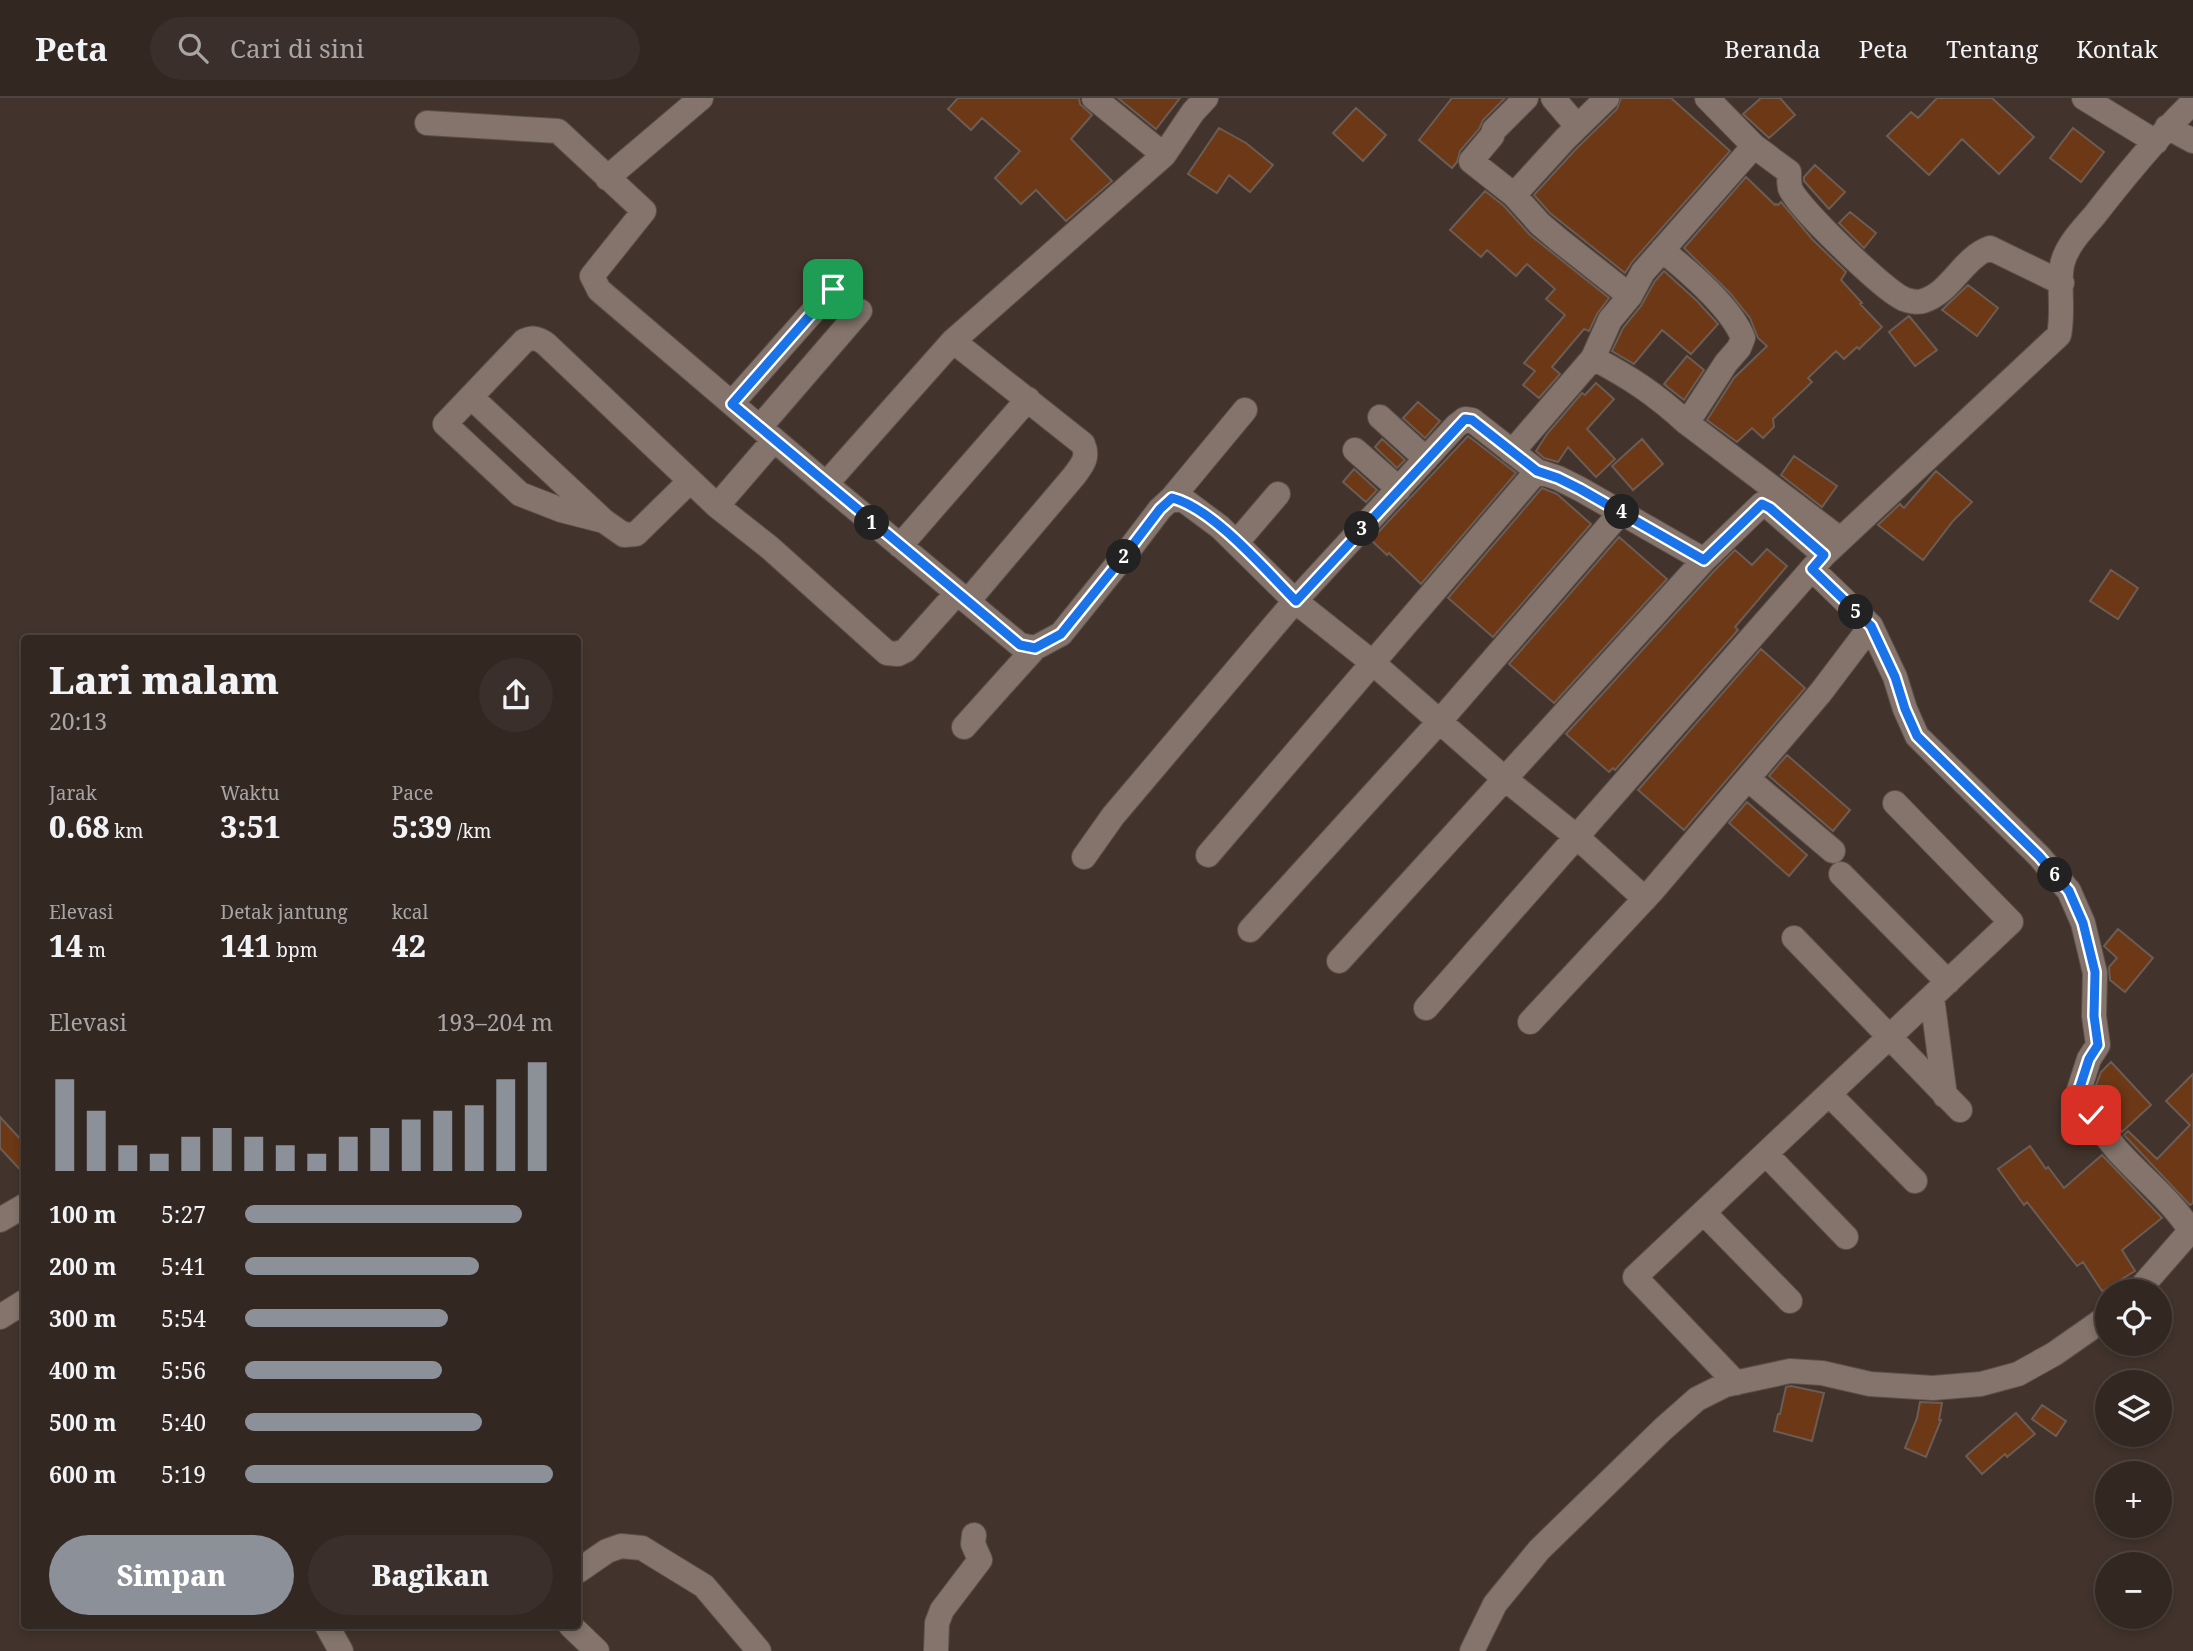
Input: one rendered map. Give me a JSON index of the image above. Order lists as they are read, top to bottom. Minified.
{"page":{"header":"Peta","search":"Cari di sini","nav":["Beranda","Peta","Tentang","Kontak"],"pins":["4","1","3","2","5","6"],"heading":["Lari malam","20:13"],"stats":[["Jarak","0.68 km"],["Waktu","3:51"],["Pace","5:39 /km"],["Elevasi","14 m"],["Detak jantung","141 bpm"],["kcal","42"]],"chart":["Elevasi","193–204 m"],"list":[{"name":"100 m","note":"5:27"},{"name":"200 m","note":"5:41"},{"name":"300 m","note":"5:54"},{"name":"400 m","note":"5:56"},{"name":"500 m","note":"5:40"},{"name":"600 m","note":"5:19"}],"map_buttons":["+","−"],"buttons":["Simpan","Bagikan"]}}
